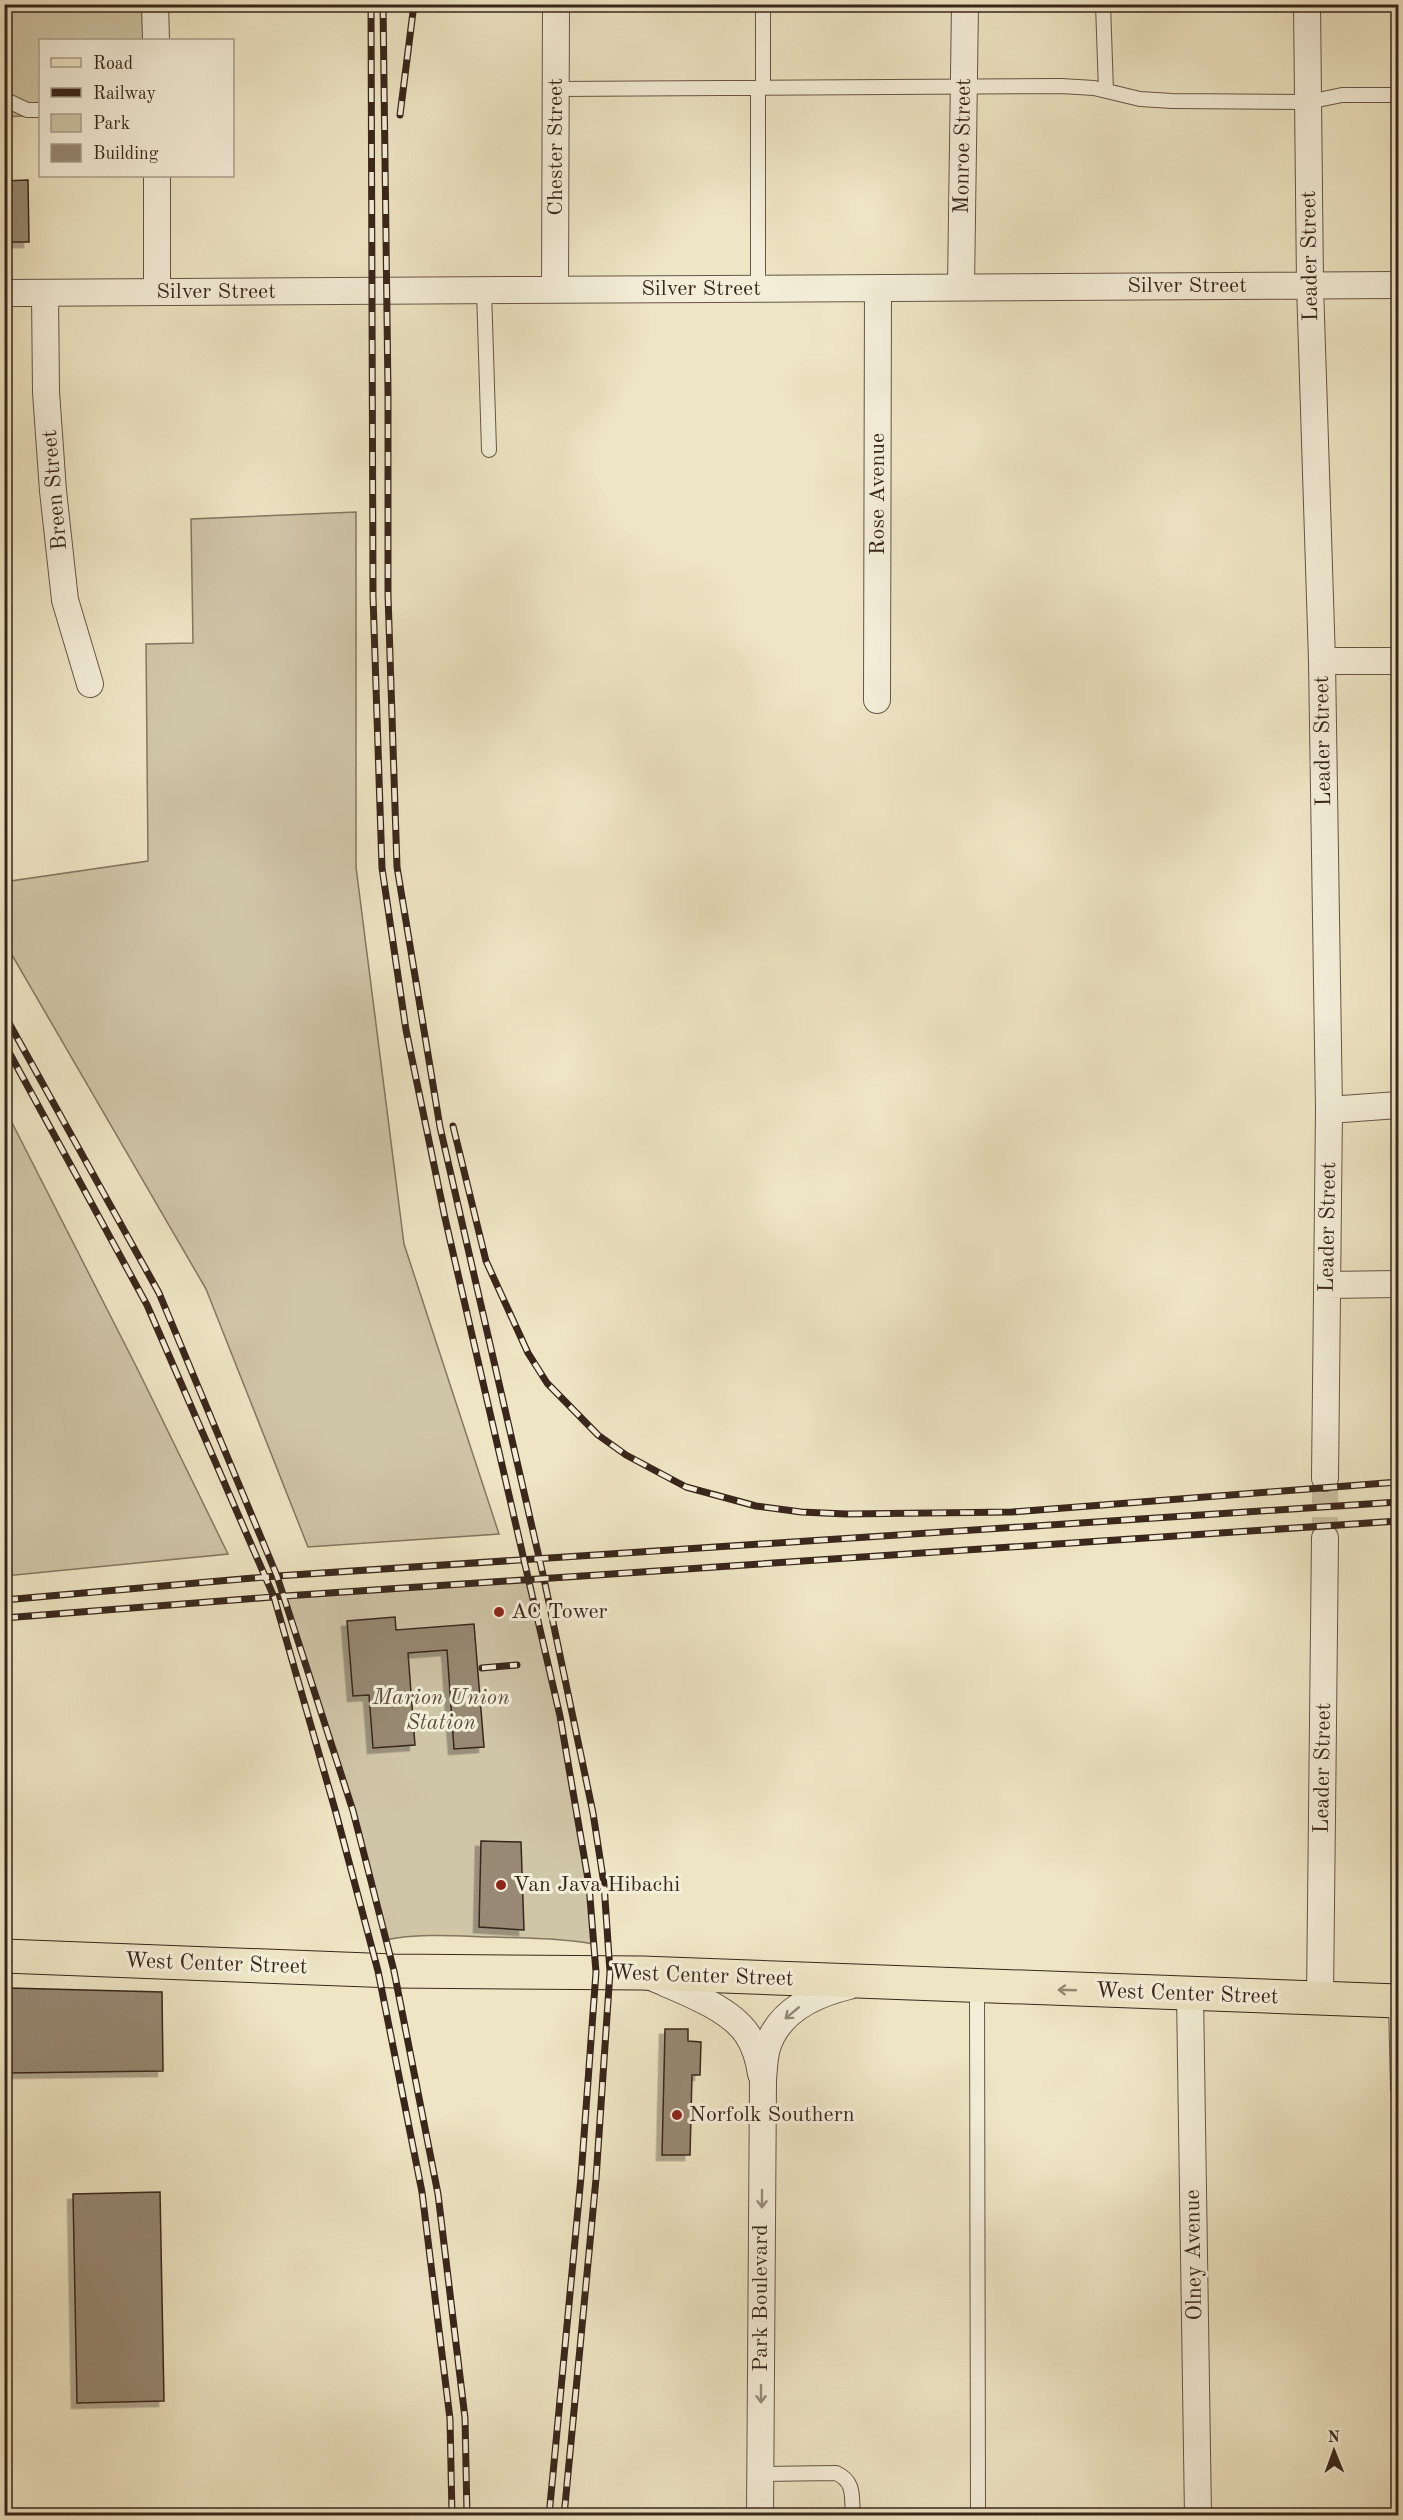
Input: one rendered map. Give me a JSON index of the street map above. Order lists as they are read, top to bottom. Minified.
{"streets":{"main road":["West Center Street"],"street":["Monroe Street","Chester Street","Leader Street","Silver Street","Breen Street","Rose Avenue","Olney Avenue","Park Boulevard"]},"crossings":[["Monroe Street","Silver Street"],["Chester Street","Silver Street"],["Leader Street","Silver Street"],["Leader Street","West Center Street"],["Silver Street","Breen Street"],["Silver Street","Rose Avenue"],["West Center Street","Olney Avenue"],["West Center Street","Park Boulevard"]],"one_way":["Park Boulevard"],"parks":["Marion Union Station"],"places":["AC Tower","Van Java Hibachi","Norfolk Southern"],"legend":["Road","Railway","Park","Building"],"north":"top"}
